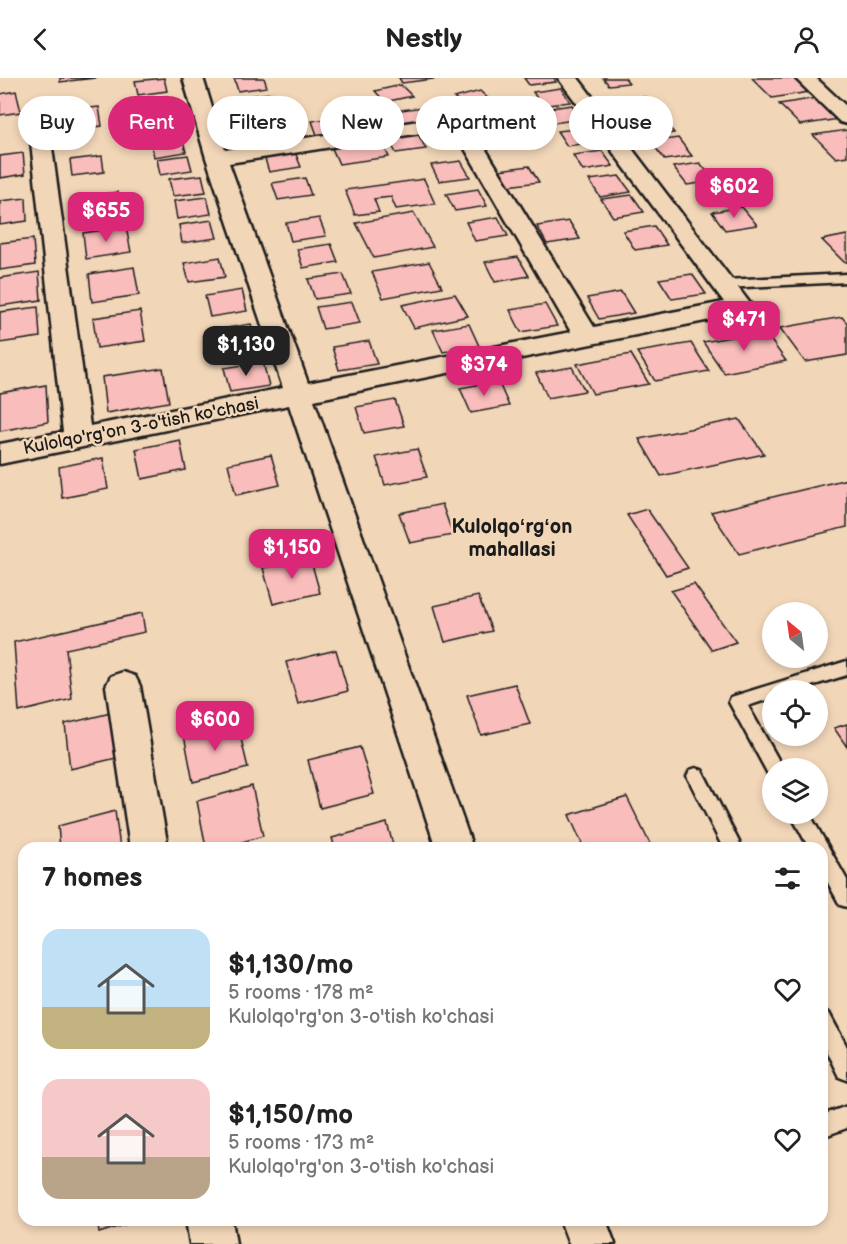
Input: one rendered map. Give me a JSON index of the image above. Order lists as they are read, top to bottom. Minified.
{"streets":{"street":["Kulolqo'rg'on 3-o'tish ko'chasi"]},"districts":["Kulolqoʻrgʻon mahallasi"],"north":"top left","page":{"header":"Nestly","chip":["Buy","Rent","Filters","New","Apartment","House"],"price":["$602","$655","$471","$1,130","$374","$1,150","$600"],"heading":"7 homes","list":[{"name":"$1,130/mo","note":"5 rooms · 178 m² · Kulolqo'rg'on 3-o'tish ko'chasi"},{"name":"$1,150/mo","note":"5 rooms · 173 m² · Kulolqo'rg'on 3-o'tish ko'chasi"}]}}
